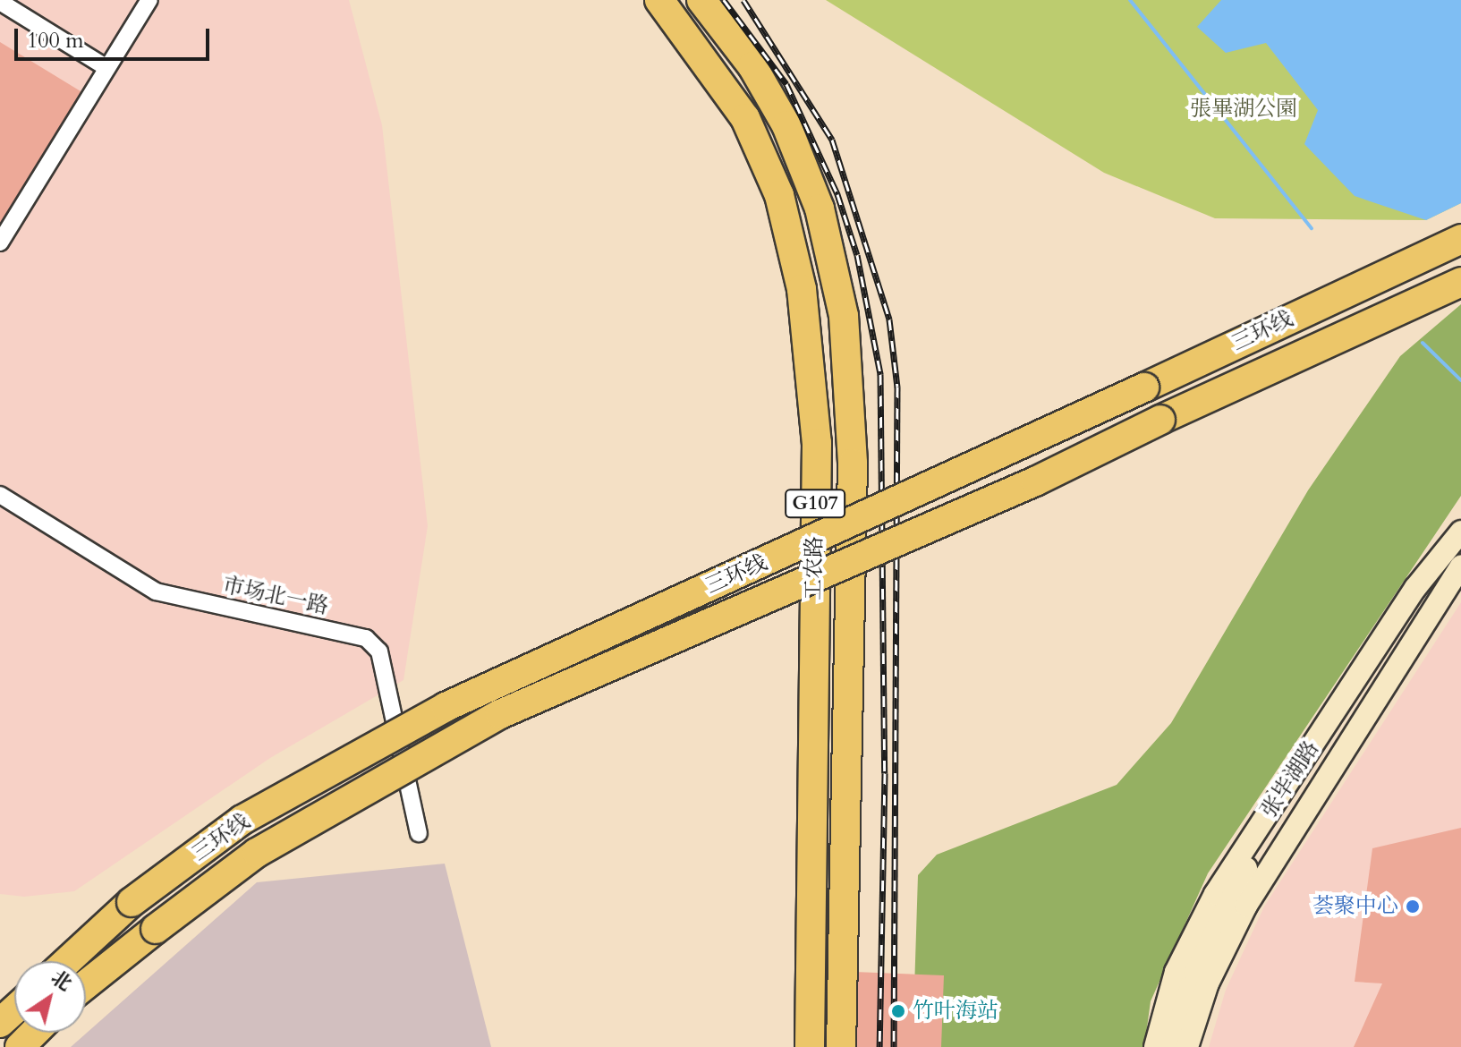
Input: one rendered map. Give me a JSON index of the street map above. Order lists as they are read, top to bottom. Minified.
{"streets":{"highway":["三环线","G107","工农路"],"main road":["张毕湖路"],"street":["市场北一路"]},"parks":["張畢湖公園"],"places":["荟聚中心","竹叶海站"],"scale_bar":"100 m","north":"top right"}
